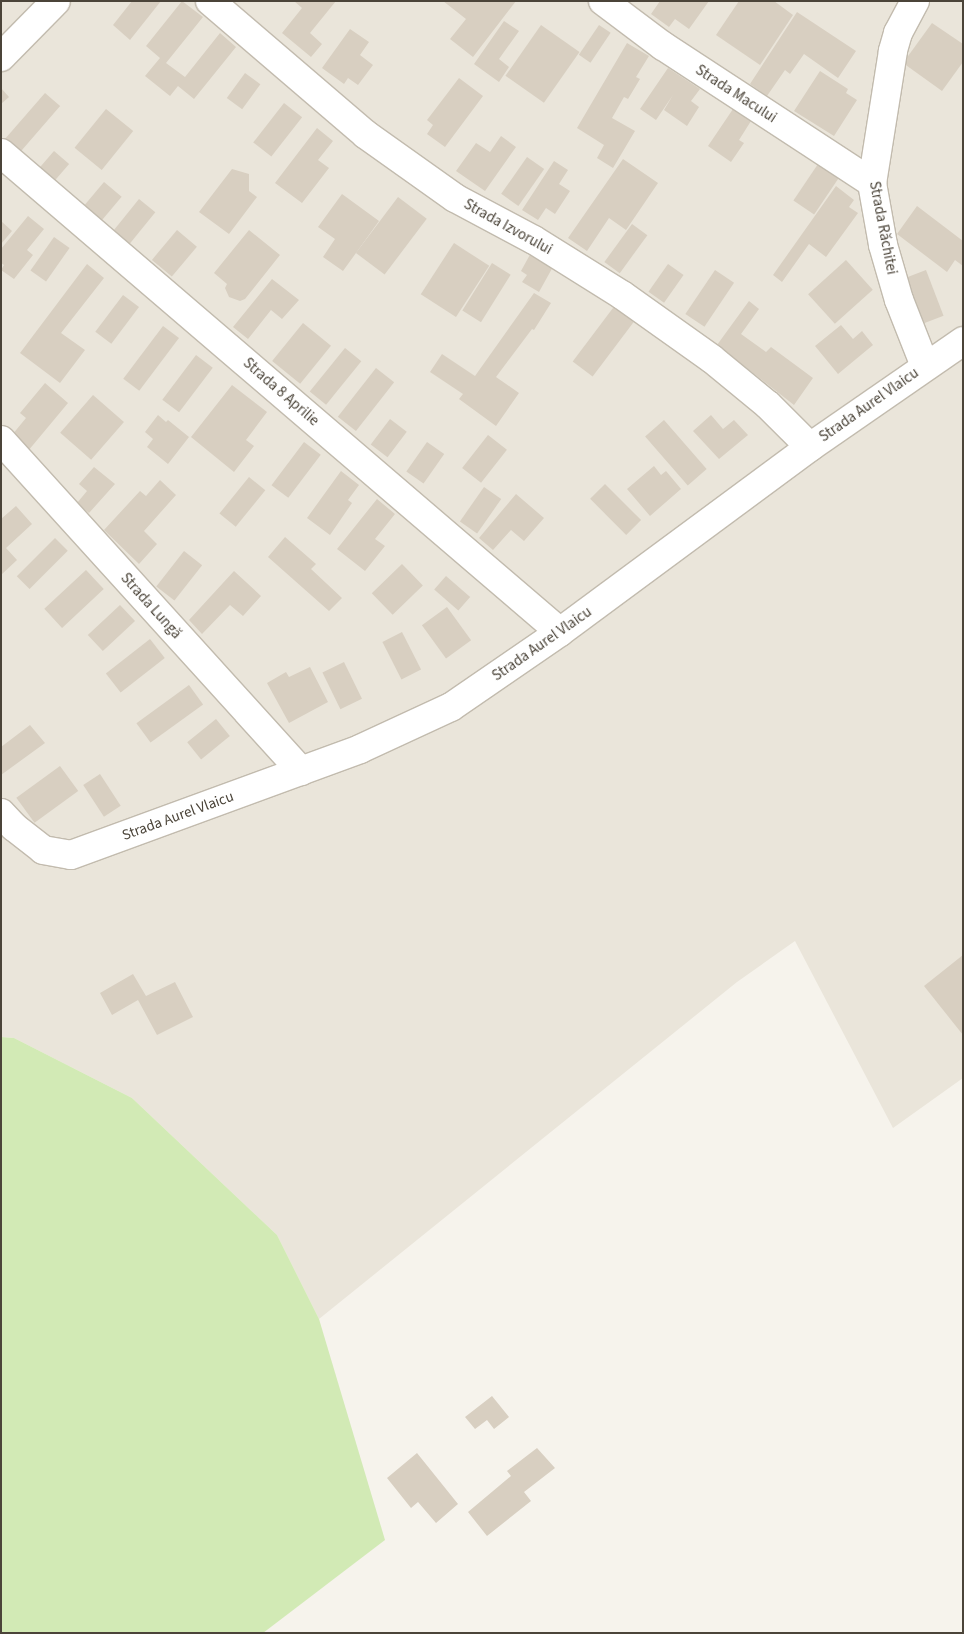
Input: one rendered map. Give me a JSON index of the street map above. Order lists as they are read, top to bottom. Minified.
{"streets":{"street":["Strada Macului","Strada Izvorului","Strada Răchitei","Strada 8 Aprilie","Strada Aurel Vlaicu","Strada Lungă"]},"crossings":[["Strada Macului","Strada Răchitei"],["Strada Izvorului","Strada Aurel Vlaicu"],["Strada Răchitei","Strada Aurel Vlaicu"],["Strada 8 Aprilie","Strada Aurel Vlaicu"],["Strada Aurel Vlaicu","Strada Lungă"]]}
